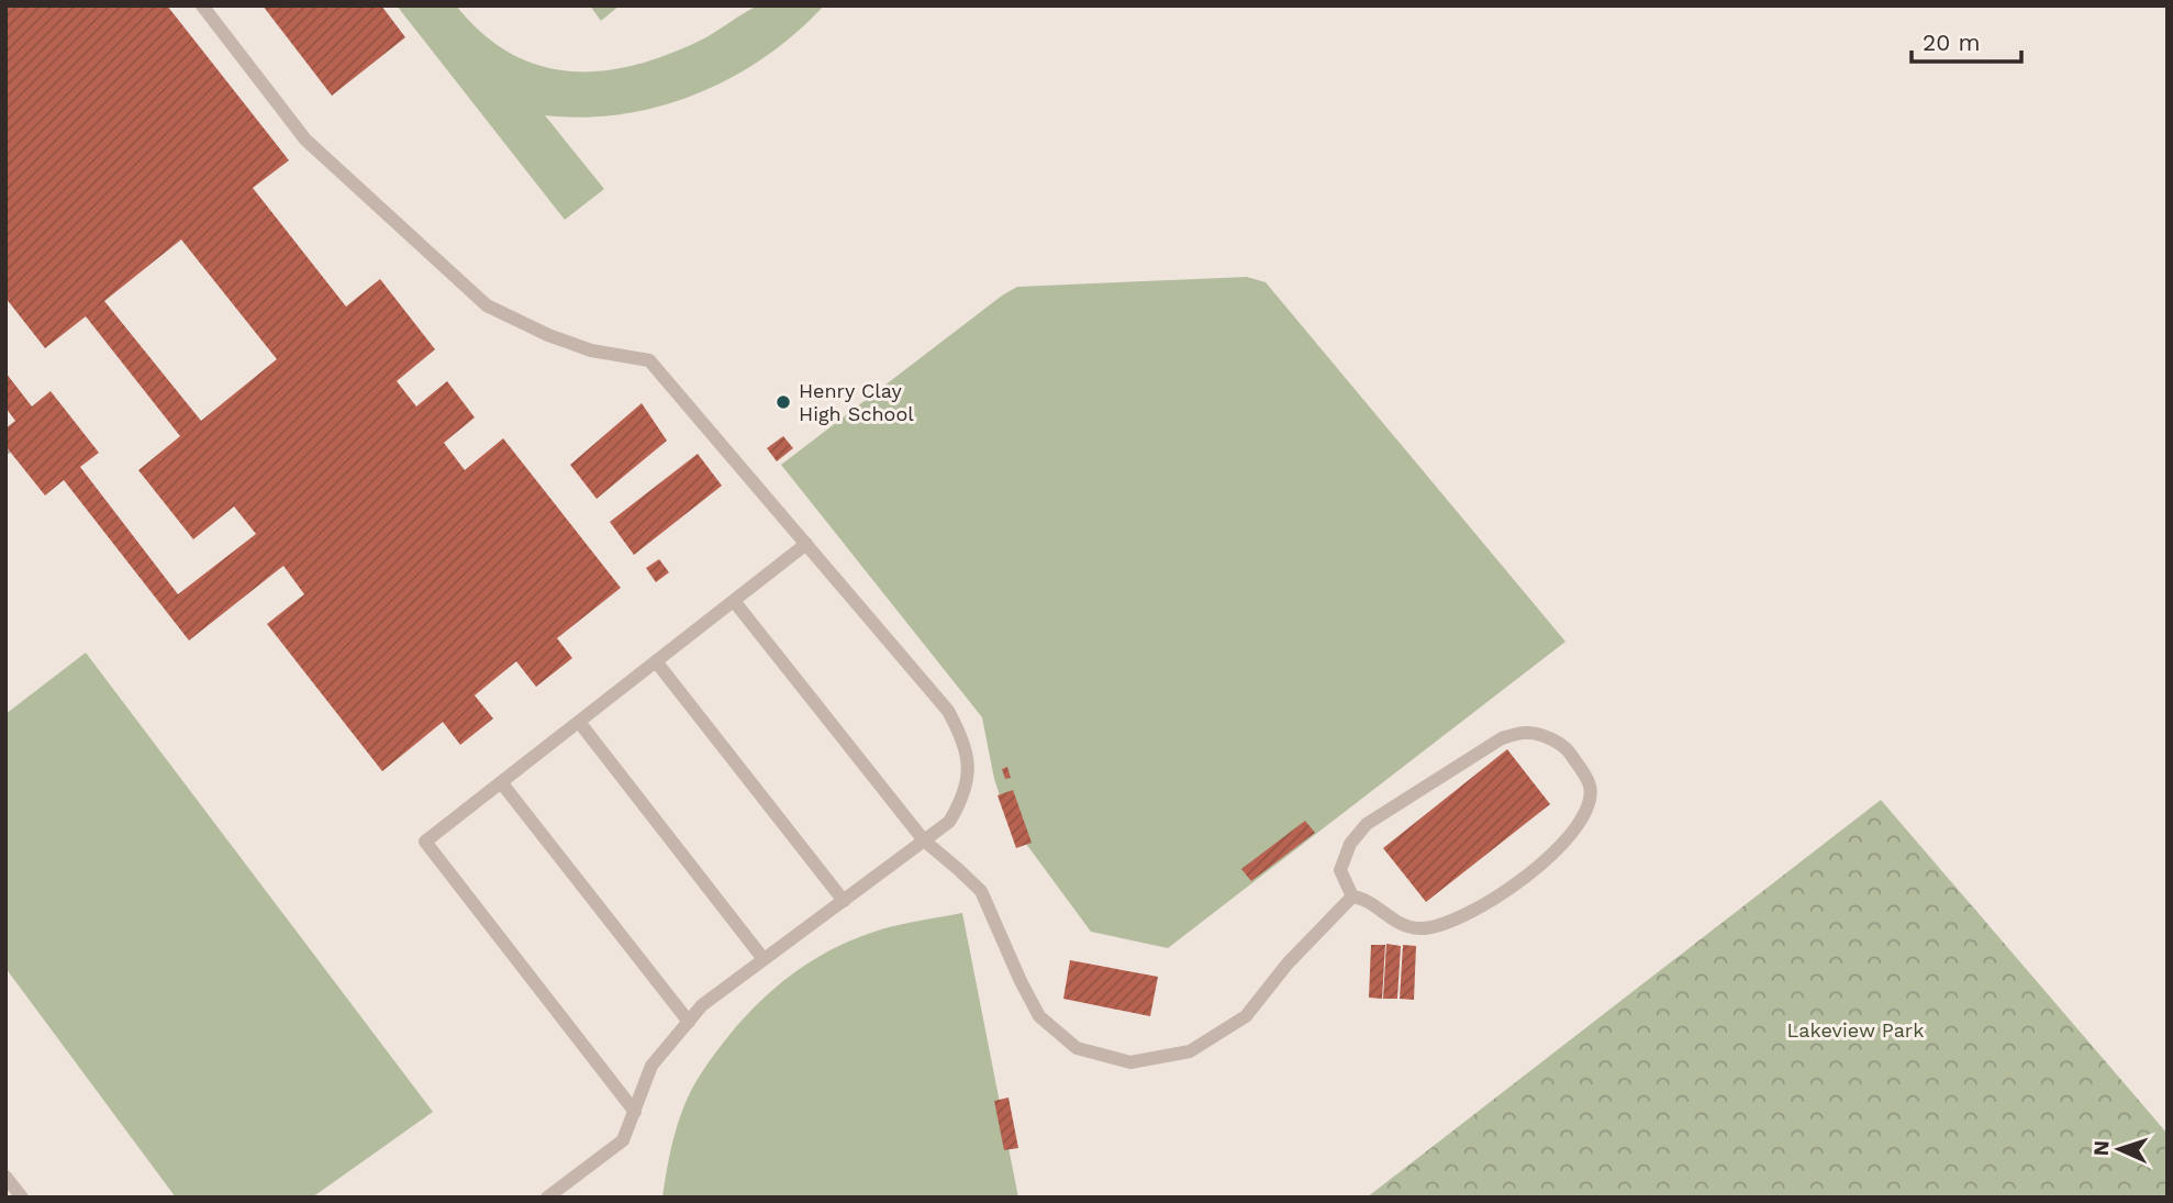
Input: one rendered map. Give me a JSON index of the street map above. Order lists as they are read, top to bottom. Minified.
{"parks":["Lakeview Park"],"places":["Henry Clay High School"],"scale_bar":"20 m","north":"left"}
